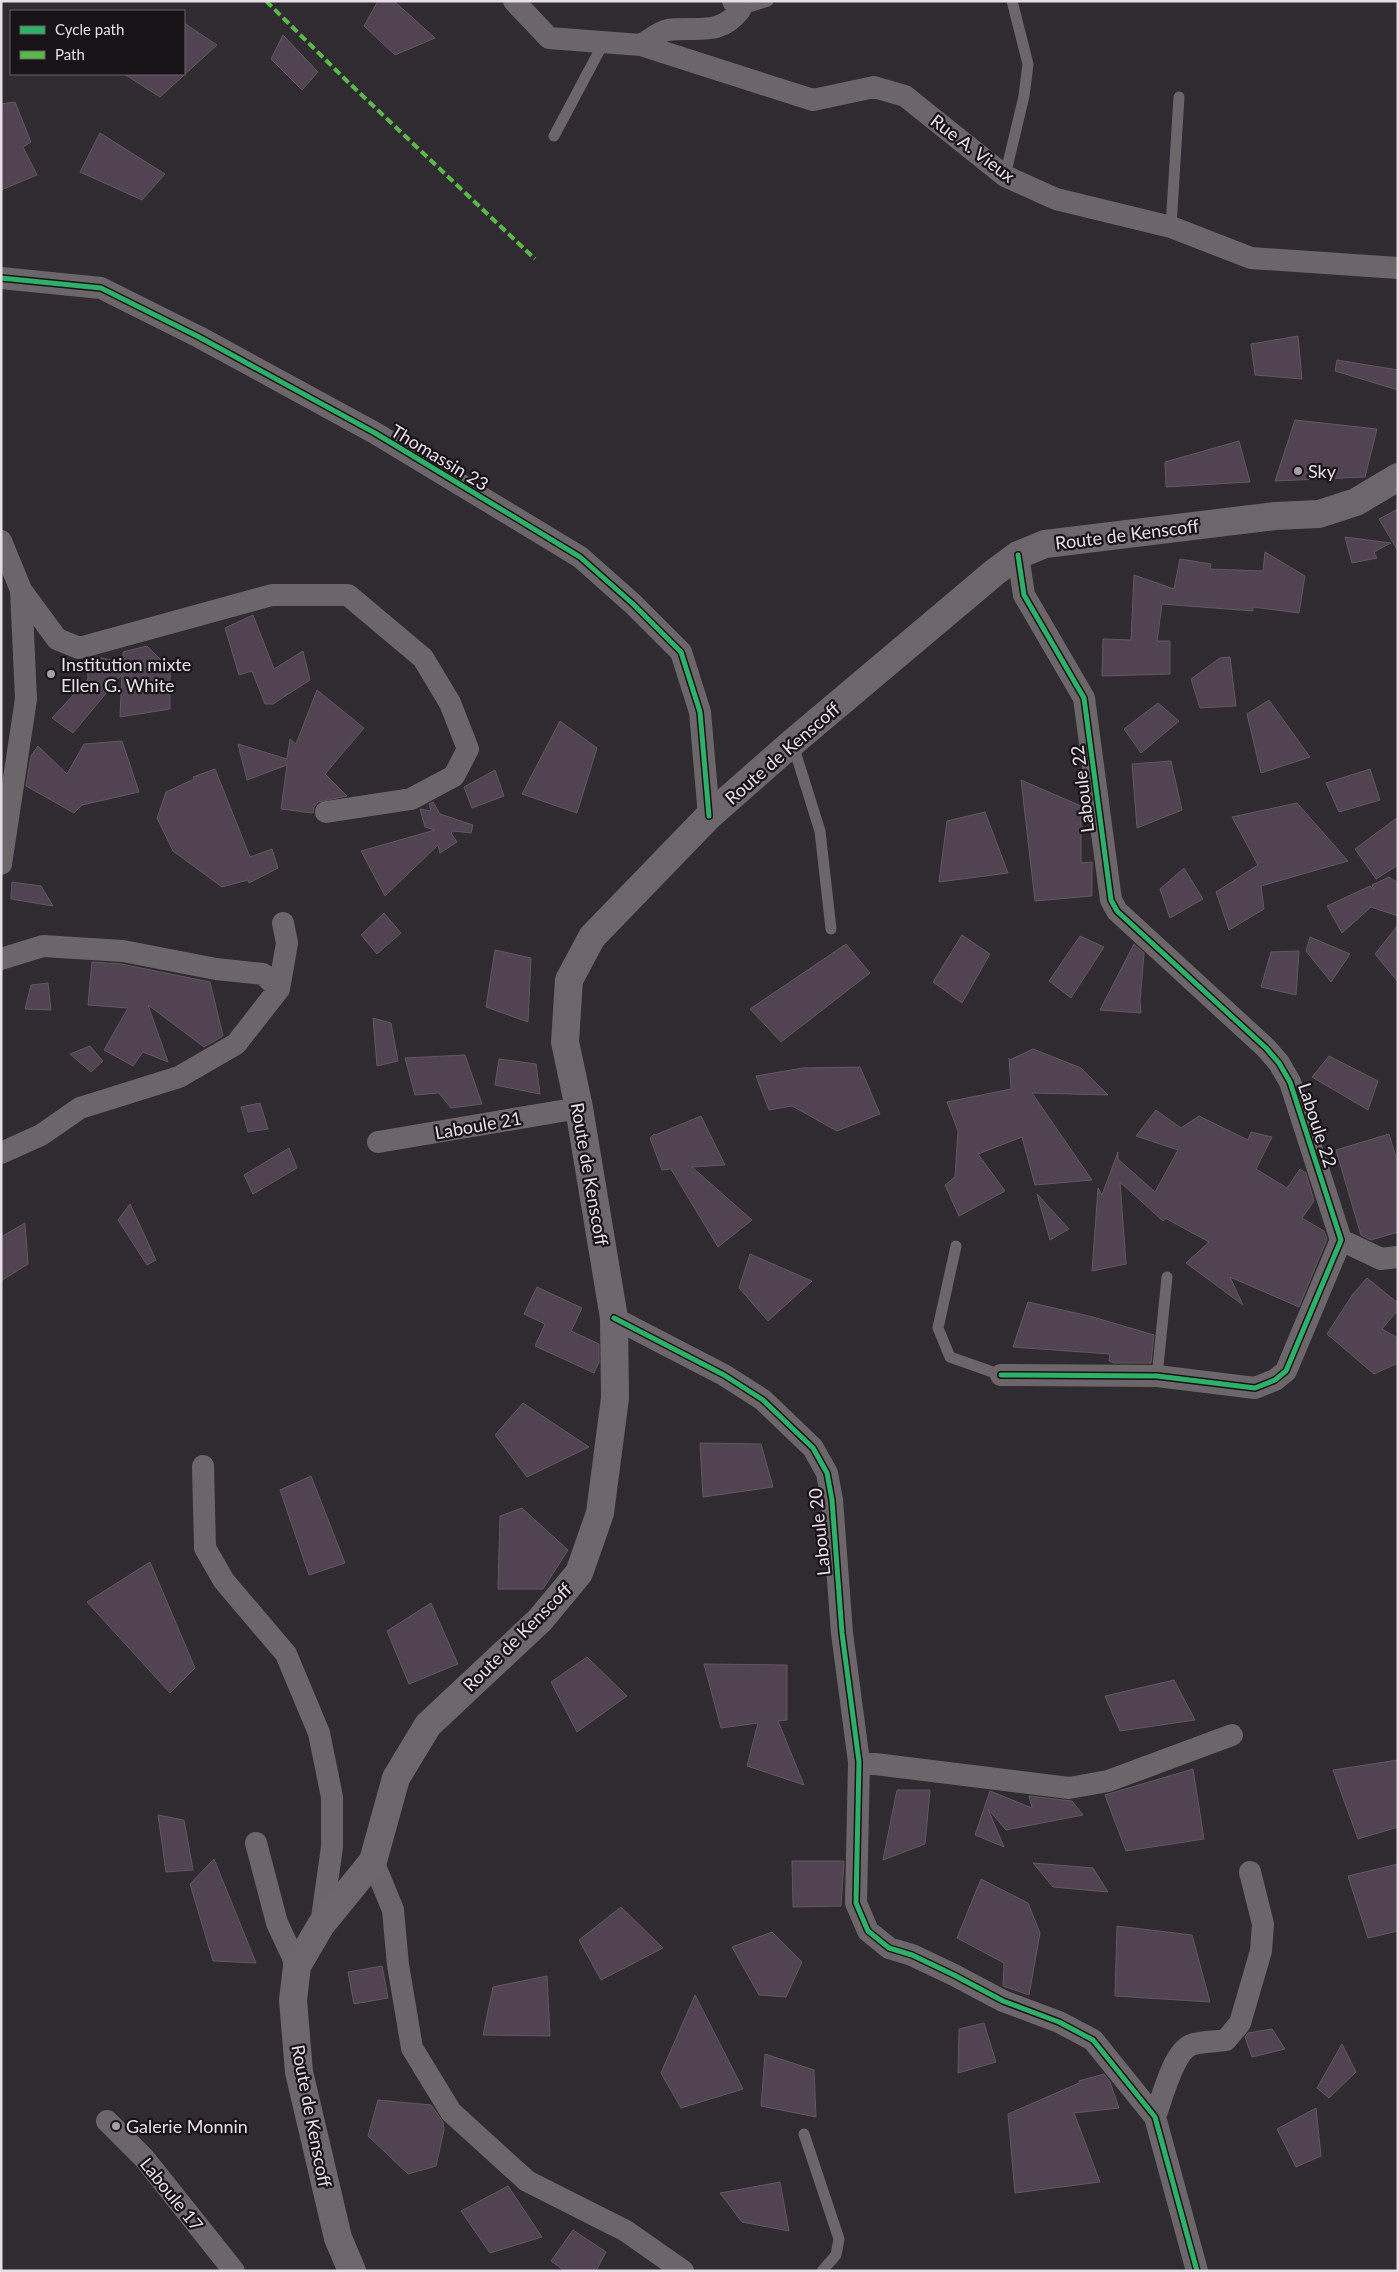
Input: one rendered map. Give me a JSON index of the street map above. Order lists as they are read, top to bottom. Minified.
{"streets":{"main road":["Route de Kenscoff"],"street":["Rue A. Vieux","Thomassin 23","Laboule 22","Laboule 21","Laboule 20","Laboule 17"]},"crossings":[["Thomassin 23","Route de Kenscoff"],["Route de Kenscoff","Laboule 22"],["Route de Kenscoff","Laboule 21"],["Route de Kenscoff","Laboule 20"]],"places":["Sky","Institution mixte Ellen G. White","Galerie Monnin"],"legend":["Cycle path","Path"]}
